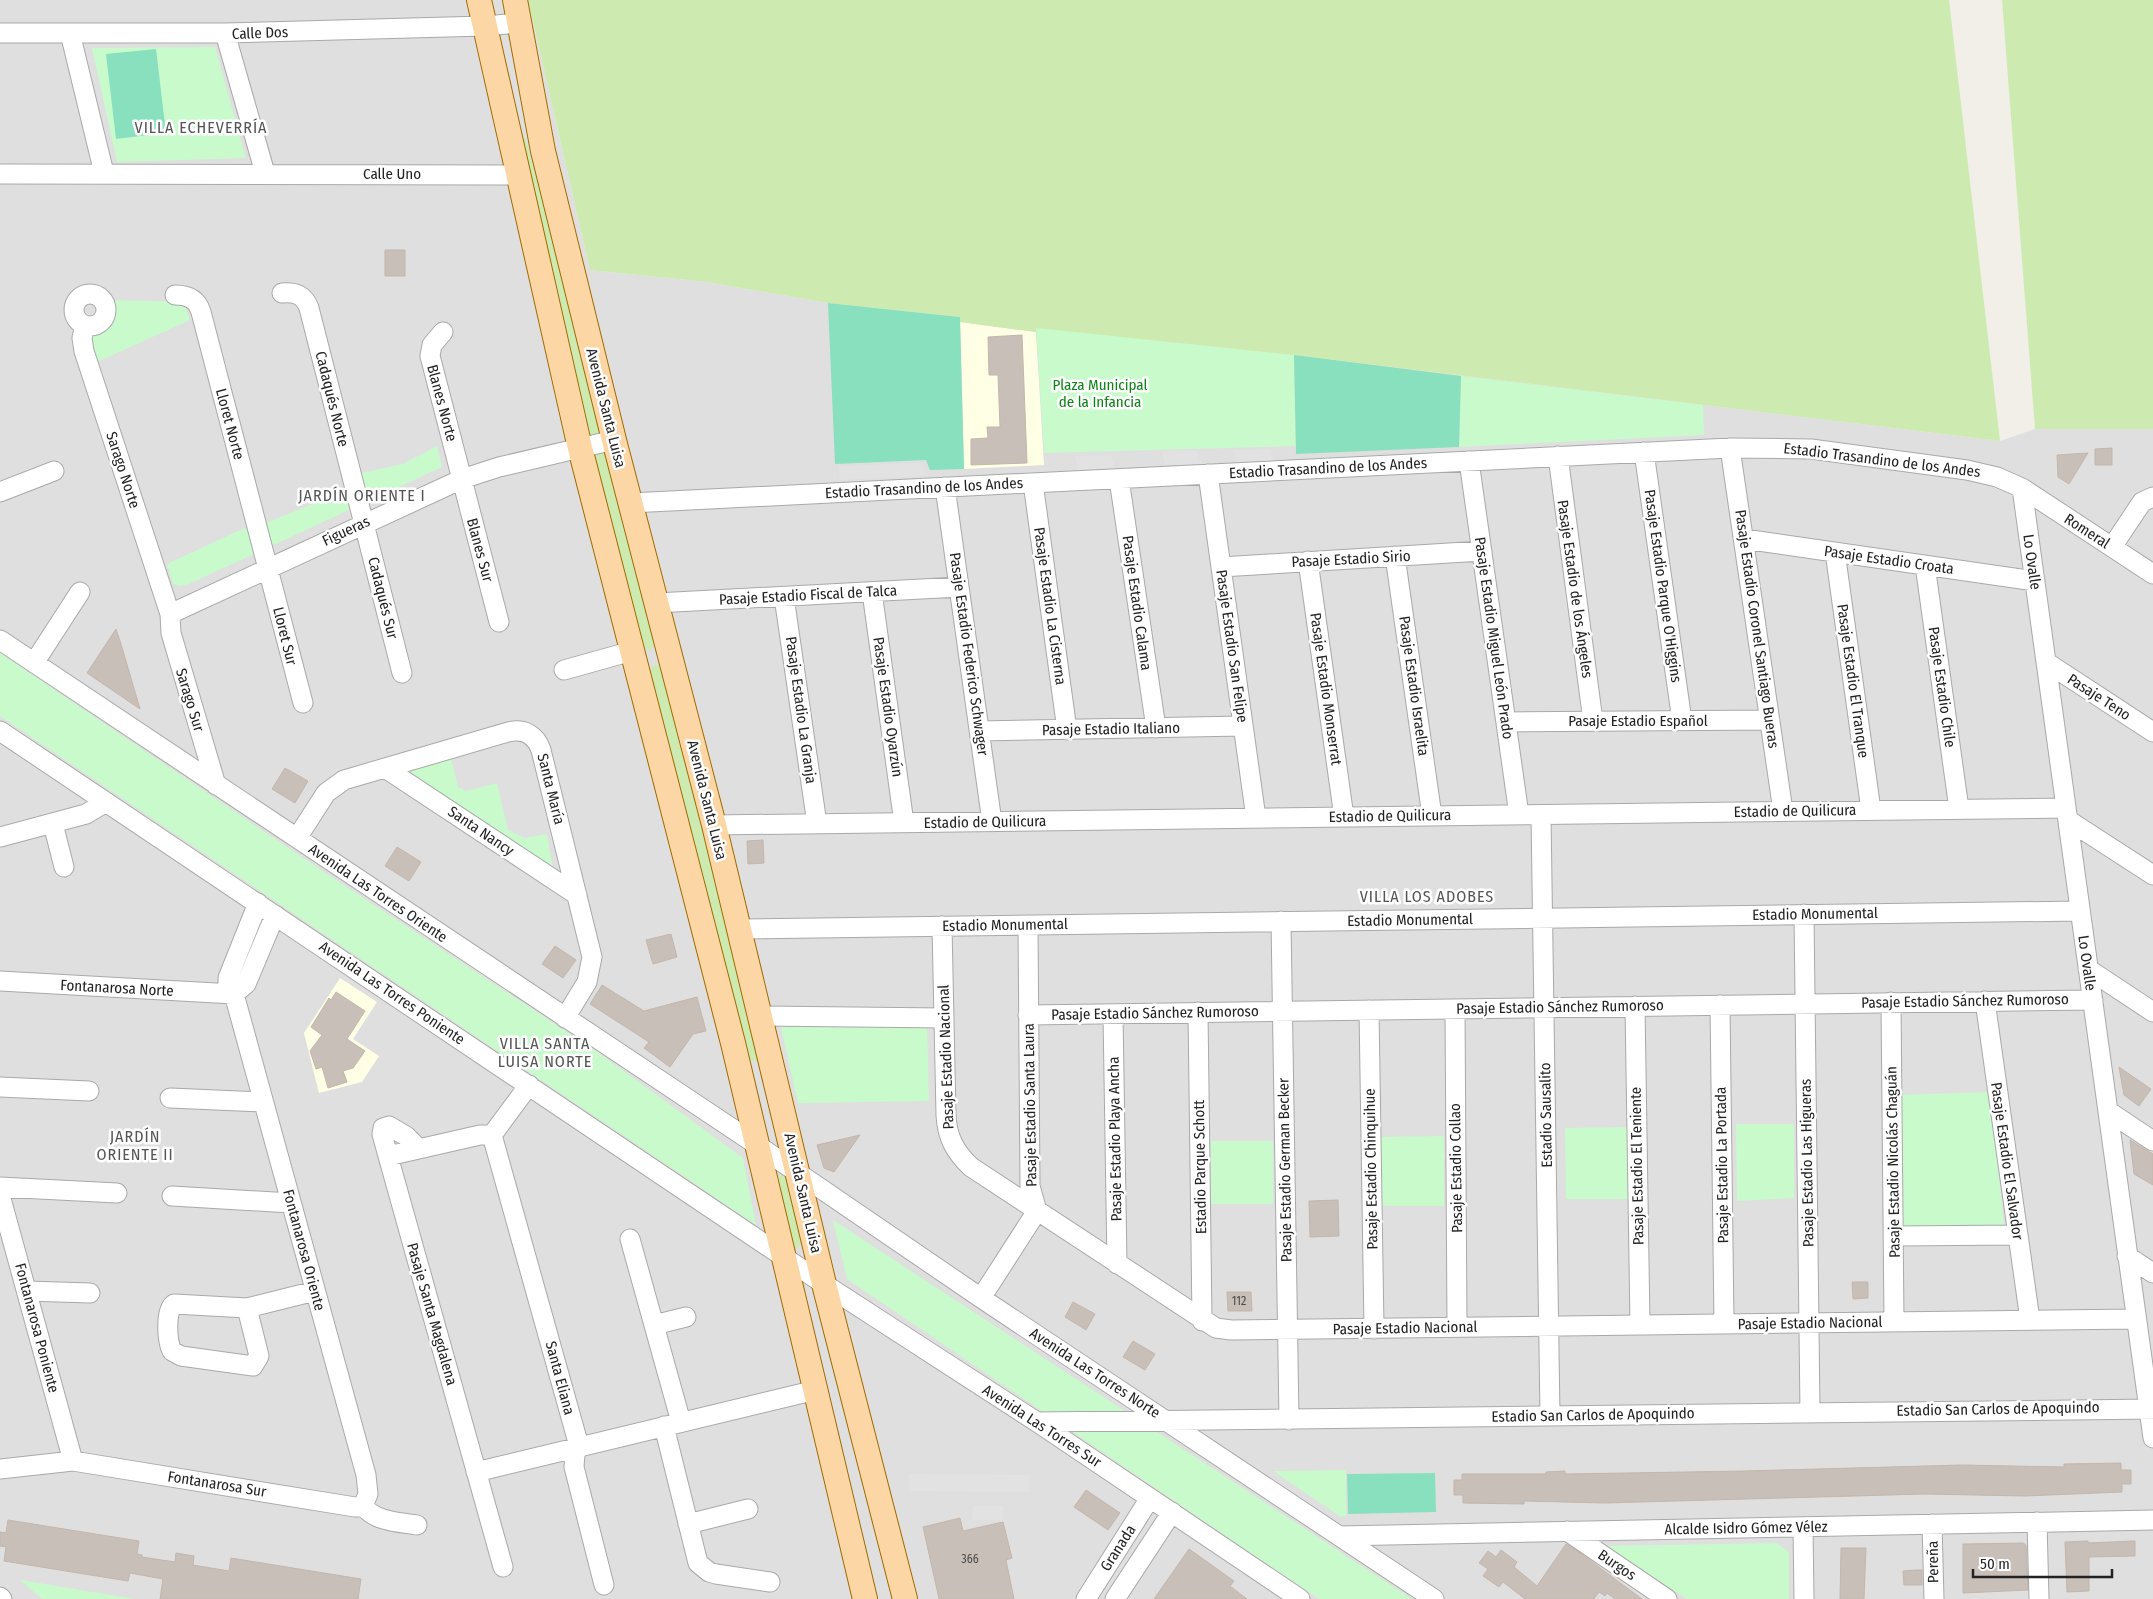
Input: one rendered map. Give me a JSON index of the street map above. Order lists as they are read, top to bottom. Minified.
{"streets":{"main road":["Avenida Santa Luisa"],"street":["Calle Dos","Calle Uno","Cadaqués Norte","Blanes Norte","Lloret Norte","Estadio Trasandino de los Andes","Sarago Norte","Figueras","Romeral","Blanes Sur","Pasaje Estadio Sirio","Pasaje Estadio Croata","Lo Ovalle","Pasaje Estadio Parque O'Higgins","Pasaje Estadio de los Ángeles","Pasaje Estadio Fiscal de Talca","Cadaqués Sur","Pasaje Estadio Calama","Pasaje Estadio La Cisterna","Pasaje Estadio Coronel Santiago Bueras","Lloret Sur","Pasaje Estadio Miguel León Prado","Pasaje Estadio San Felipe","Pasaje Estadio Federico Schwager","Pasaje Estadio El Tranque","Pasaje Estadio Israelita","Pasaje Estadio Chile","Pasaje Estadio Monserrat","Pasaje Teno","Sarago Sur","Pasaje Estadio Oyarzún","Pasaje Estadio La Granja","Pasaje Estadio Español","Pasaje Estadio Italiano","Santa María","Estadio de Quilicura","Santa Nancy","Avenida Las Torres Oriente","Estadio Monumental","Fontanarosa Norte","Avenida Las Torres Poniente","Pasaje Estadio Sánchez Rumoroso","Pasaje Estadio Nacional","Pasaje Estadio Santa Laura","Estadio Sausalito","Pasaje Estadio Playa Ancha","Pasaje Estadio El Salvador","Pasaje Estadio Nicolás Chaguán","Pasaje Estadio Las Higueras","Pasaje Estadio La Portada","Pasaje Estadio El Teniente","Estadio Parque Schott","Pasaje Estadio Collao","Pasaje Estadio Chinquihue","Pasaje Estadio German Becker","Fontanarosa Oriente","Pasaje Santa Magdalena","Fontanarosa Poniente","Avenida Las Torres Norte","Santa Eliana","Estadio San Carlos de Apoquindo","Avenida Las Torres Sur","Fontanarosa Sur","Alcalde Isidro Gómez Vélez","Granada","Pereña","Burgos"]},"crossings":[["Calle Dos","Avenida Santa Luisa"],["Cadaqués Norte","Figueras"],["Cadaqués Norte","Cadaqués Sur"],["Blanes Norte","Figueras"],["Blanes Norte","Blanes Sur"],["Avenida Santa Luisa","Estadio Trasandino de los Andes"],["Avenida Santa Luisa","Figueras"],["Avenida Santa Luisa","Pasaje Estadio Fiscal de Talca"],["Avenida Santa Luisa","Estadio de Quilicura"],["Avenida Santa Luisa","Estadio Monumental"],["Avenida Santa Luisa","Avenida Las Torres Norte"],["Avenida Santa Luisa","Avenida Las Torres Sur"],["Lloret Norte","Figueras"],["Lloret Norte","Lloret Sur"],["Estadio Trasandino de los Andes","Romeral"],["Estadio Trasandino de los Andes","Lo Ovalle"],["Estadio Trasandino de los Andes","Pasaje Estadio Parque O'Higgins"],["Estadio Trasandino de los Andes","Pasaje Estadio de los Ángeles"],["Estadio Trasandino de los Andes","Pasaje Estadio Calama"],["Estadio Trasandino de los Andes","Pasaje Estadio La Cisterna"],["Estadio Trasandino de los Andes","Pasaje Estadio Coronel Santiago Bueras"],["Estadio Trasandino de los Andes","Pasaje Estadio Miguel León Prado"],["Estadio Trasandino de los Andes","Pasaje Estadio San Felipe"],["Estadio Trasandino de los Andes","Pasaje Estadio Federico Schwager"],["Sarago Norte","Figueras"],["Sarago Norte","Sarago Sur"],["Figueras","Blanes Sur"],["Figueras","Cadaqués Sur"],["Figueras","Lloret Sur"],["Figueras","Sarago Sur"],["Romeral","Lo Ovalle"],["Pasaje Estadio Sirio","Pasaje Estadio Miguel León Prado"],["Pasaje Estadio Sirio","Pasaje Estadio San Felipe"],["Pasaje Estadio Sirio","Pasaje Estadio Israelita"],["Pasaje Estadio Sirio","Pasaje Estadio Monserrat"],["Pasaje Estadio Croata","Lo Ovalle"],["Pasaje Estadio Croata","Pasaje Estadio Coronel Santiago Bueras"],["Pasaje Estadio Croata","Pasaje Estadio El Tranque"],["Pasaje Estadio Croata","Pasaje Estadio Chile"],["Lo Ovalle","Pasaje Teno"],["Lo Ovalle","Estadio de Quilicura"],["Lo Ovalle","Estadio Monumental"],["Lo Ovalle","Pasaje Estadio Sánchez Rumoroso"],["Lo Ovalle","Pasaje Estadio Nacional"],["Lo Ovalle","Estadio San Carlos de Apoquindo"],["Pasaje Estadio Parque O'Higgins","Pasaje Estadio Español"],["Pasaje Estadio de los Ángeles","Pasaje Estadio Español"],["Pasaje Estadio Fiscal de Talca","Pasaje Estadio Federico Schwager"],["Pasaje Estadio Fiscal de Talca","Pasaje Estadio Oyarzún"],["Pasaje Estadio Fiscal de Talca","Pasaje Estadio La Granja"],["Pasaje Estadio Calama","Pasaje Estadio Italiano"],["Pasaje Estadio La Cisterna","Pasaje Estadio Italiano"],["Pasaje Estadio Coronel Santiago Bueras","Pasaje Estadio Español"],["Pasaje Estadio Coronel Santiago Bueras","Estadio de Quilicura"],["Pasaje Estadio Miguel León Prado","Pasaje Estadio Español"],["Pasaje Estadio Miguel León Prado","Estadio de Quilicura"],["Pasaje Estadio San Felipe","Pasaje Estadio Italiano"],["Pasaje Estadio San Felipe","Estadio de Quilicura"],["Pasaje Estadio Federico Schwager","Pasaje Estadio Italiano"],["Pasaje Estadio Federico Schwager","Estadio de Quilicura"],["Pasaje Estadio El Tranque","Estadio de Quilicura"],["Pasaje Estadio Israelita","Estadio de Quilicura"],["Pasaje Estadio Chile","Estadio de Quilicura"],["Pasaje Estadio Monserrat","Estadio de Quilicura"],["Sarago Sur","Avenida Las Torres Oriente"],["Pasaje Estadio Oyarzún","Estadio de Quilicura"],["Pasaje Estadio La Granja","Estadio de Quilicura"],["Santa María","Santa Nancy"],["Santa María","Avenida Las Torres Oriente"],["Estadio de Quilicura","Estadio Sausalito"],["Avenida Las Torres Oriente","Avenida Las Torres Norte"],["Estadio Monumental","Pasaje Estadio Nacional"],["Estadio Monumental","Pasaje Estadio Santa Laura"],["Estadio Monumental","Estadio Sausalito"],["Estadio Monumental","Pasaje Estadio Las Higueras"],["Estadio Monumental","Pasaje Estadio German Becker"],["Fontanarosa Norte","Fontanarosa Oriente"],["Avenida Las Torres Poniente","Fontanarosa Oriente"],["Avenida Las Torres Poniente","Avenida Las Torres Sur"],["Pasaje Estadio Sánchez Rumoroso","Pasaje Estadio Santa Laura"],["Pasaje Estadio Sánchez Rumoroso","Estadio Sausalito"],["Pasaje Estadio Sánchez Rumoroso","Pasaje Estadio Playa Ancha"],["Pasaje Estadio Sánchez Rumoroso","Pasaje Estadio El Salvador"],["Pasaje Estadio Sánchez Rumoroso","Pasaje Estadio Nicolás Chaguán"],["Pasaje Estadio Sánchez Rumoroso","Pasaje Estadio Las Higueras"],["Pasaje Estadio Sánchez Rumoroso","Pasaje Estadio La Portada"],["Pasaje Estadio Sánchez Rumoroso","Pasaje Estadio El Teniente"],["Pasaje Estadio Sánchez Rumoroso","Estadio Parque Schott"],["Pasaje Estadio Sánchez Rumoroso","Pasaje Estadio Collao"],["Pasaje Estadio Sánchez Rumoroso","Pasaje Estadio Chinquihue"],["Pasaje Estadio Sánchez Rumoroso","Pasaje Estadio German Becker"],["Pasaje Estadio Nacional","Pasaje Estadio Santa Laura"],["Pasaje Estadio Nacional","Estadio Sausalito"],["Pasaje Estadio Nacional","Pasaje Estadio Playa Ancha"],["Pasaje Estadio Nacional","Pasaje Estadio El Salvador"],["Pasaje Estadio Nacional","Pasaje Estadio Nicolás Chaguán"],["Pasaje Estadio Nacional","Pasaje Estadio Las Higueras"],["Pasaje Estadio Nacional","Pasaje Estadio La Portada"],["Pasaje Estadio Nacional","Pasaje Estadio El Teniente"],["Pasaje Estadio Nacional","Estadio Parque Schott"],["Pasaje Estadio Nacional","Pasaje Estadio Collao"],["Pasaje Estadio Nacional","Pasaje Estadio Chinquihue"],["Pasaje Estadio Nacional","Pasaje Estadio German Becker"],["Estadio Sausalito","Estadio San Carlos de Apoquindo"],["Pasaje Estadio Las Higueras","Estadio San Carlos de Apoquindo"],["Pasaje Estadio German Becker","Estadio San Carlos de Apoquindo"],["Fontanarosa Oriente","Fontanarosa Sur"],["Fontanarosa Poniente","Fontanarosa Sur"],["Avenida Las Torres Norte","Estadio San Carlos de Apoquindo"],["Avenida Las Torres Norte","Alcalde Isidro Gómez Vélez"],["Estadio San Carlos de Apoquindo","Avenida Las Torres Sur"],["Avenida Las Torres Sur","Granada"],["Alcalde Isidro Gómez Vélez","Pereña"],["Alcalde Isidro Gómez Vélez","Burgos"]],"districts":["VILLA ECHEVERRÍA","JARDÍN ORIENTE I","VILLA LOS ADOBES","VILLA SANTA LUISA NORTE","JARDÍN ORIENTE II"],"parks":["Plaza Municipal de la Infancia"],"house_numbers":["112","366"],"scale_bar":"50 m"}
